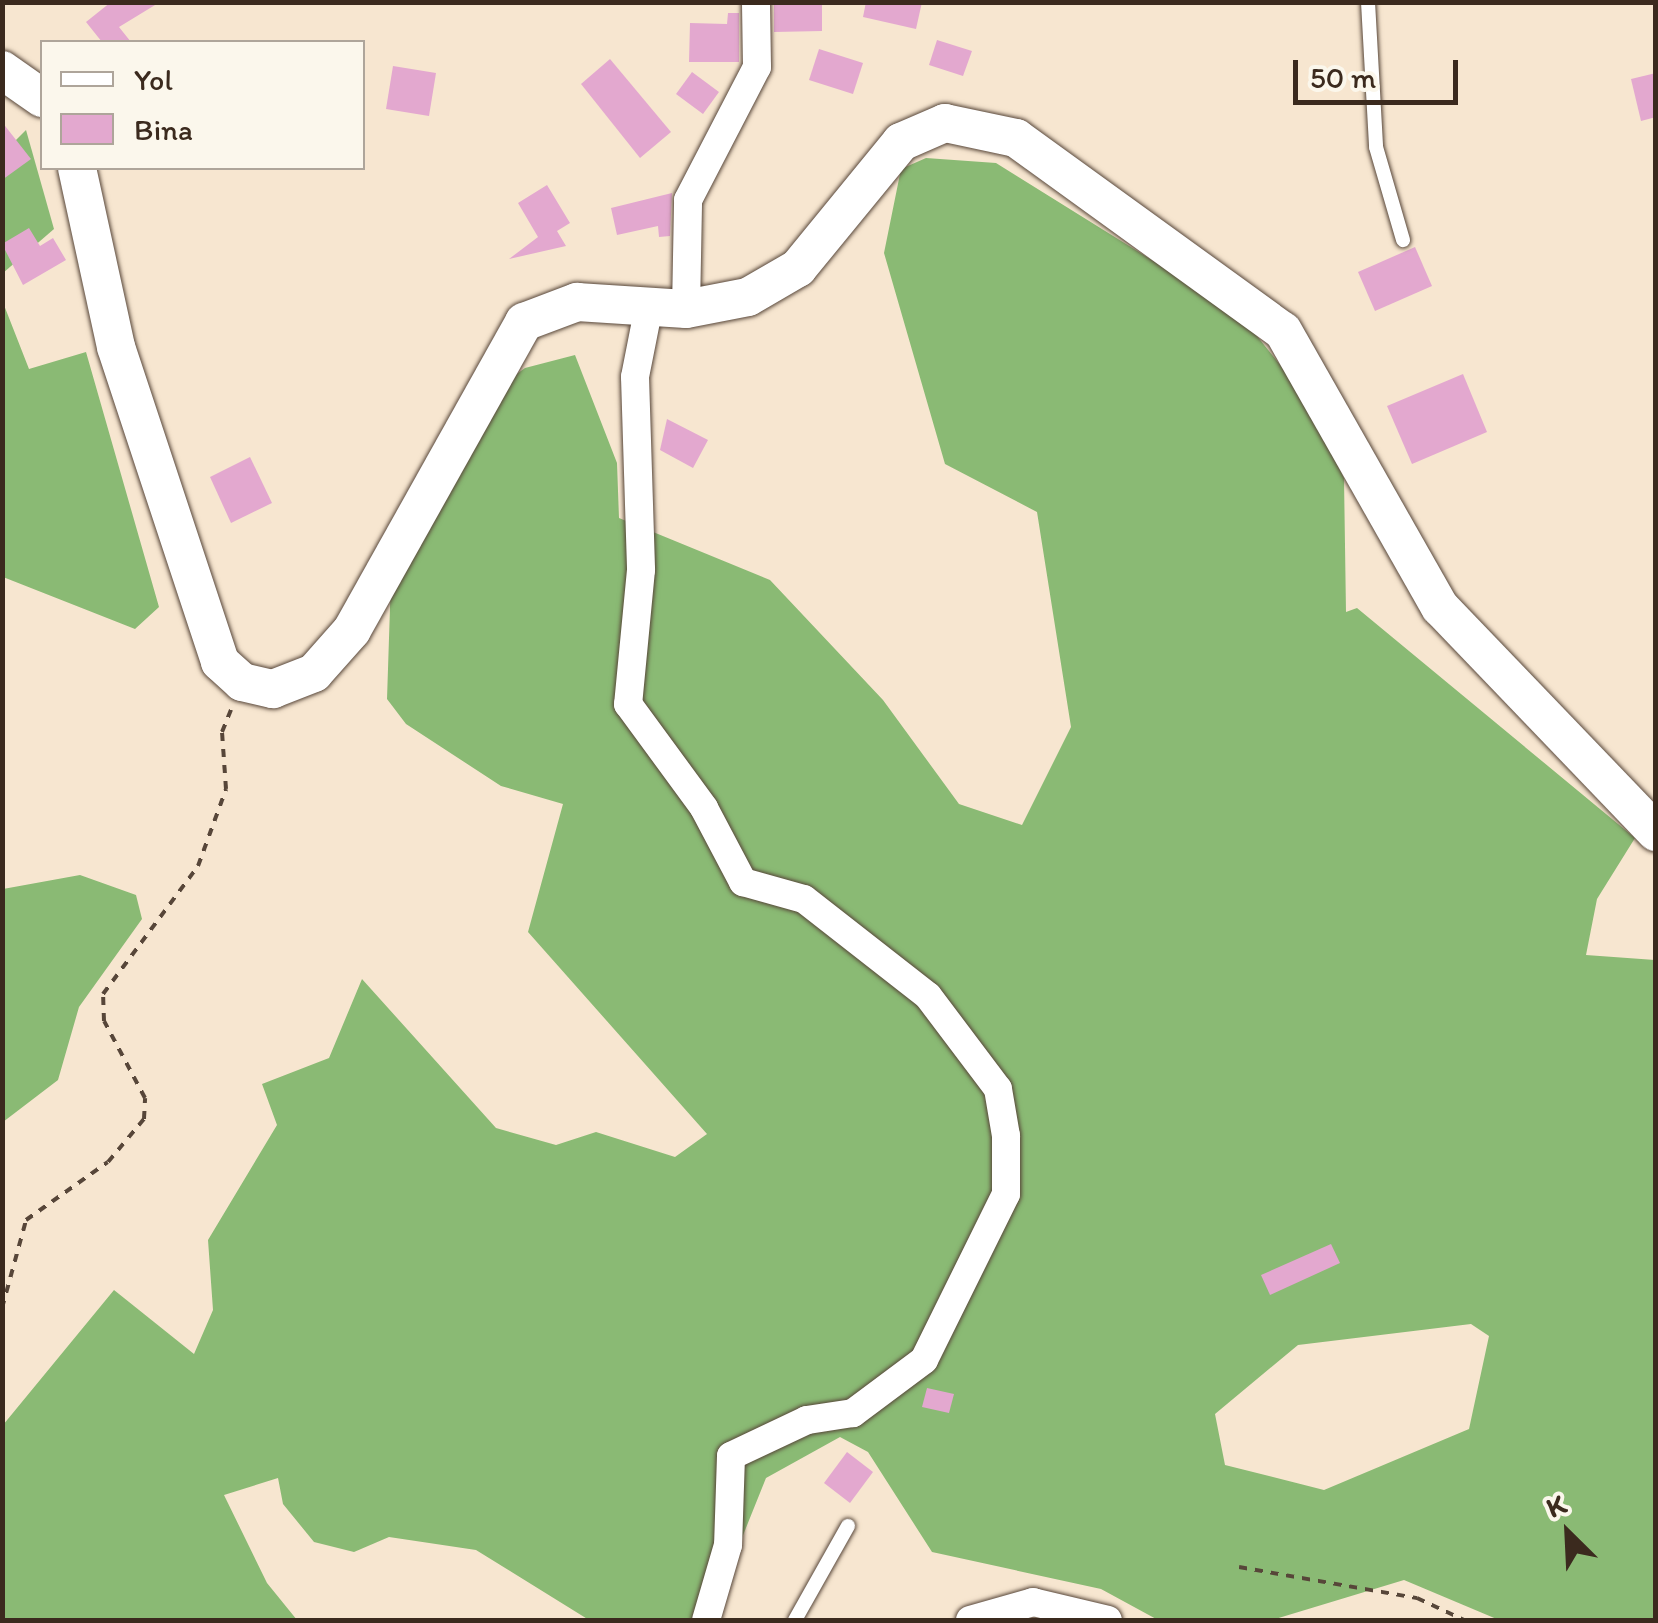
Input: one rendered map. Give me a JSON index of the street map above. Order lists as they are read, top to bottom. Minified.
{"legend":["Yol","Bina"],"scale_bar":"50 m","north":"top left"}
